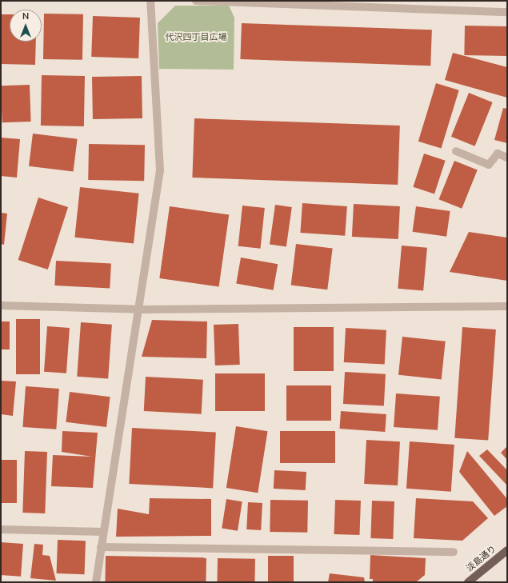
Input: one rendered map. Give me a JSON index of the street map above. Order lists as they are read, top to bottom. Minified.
{"streets":{"main road":["淡島通り"]},"parks":["代沢四丁目広場"],"north":"top"}
